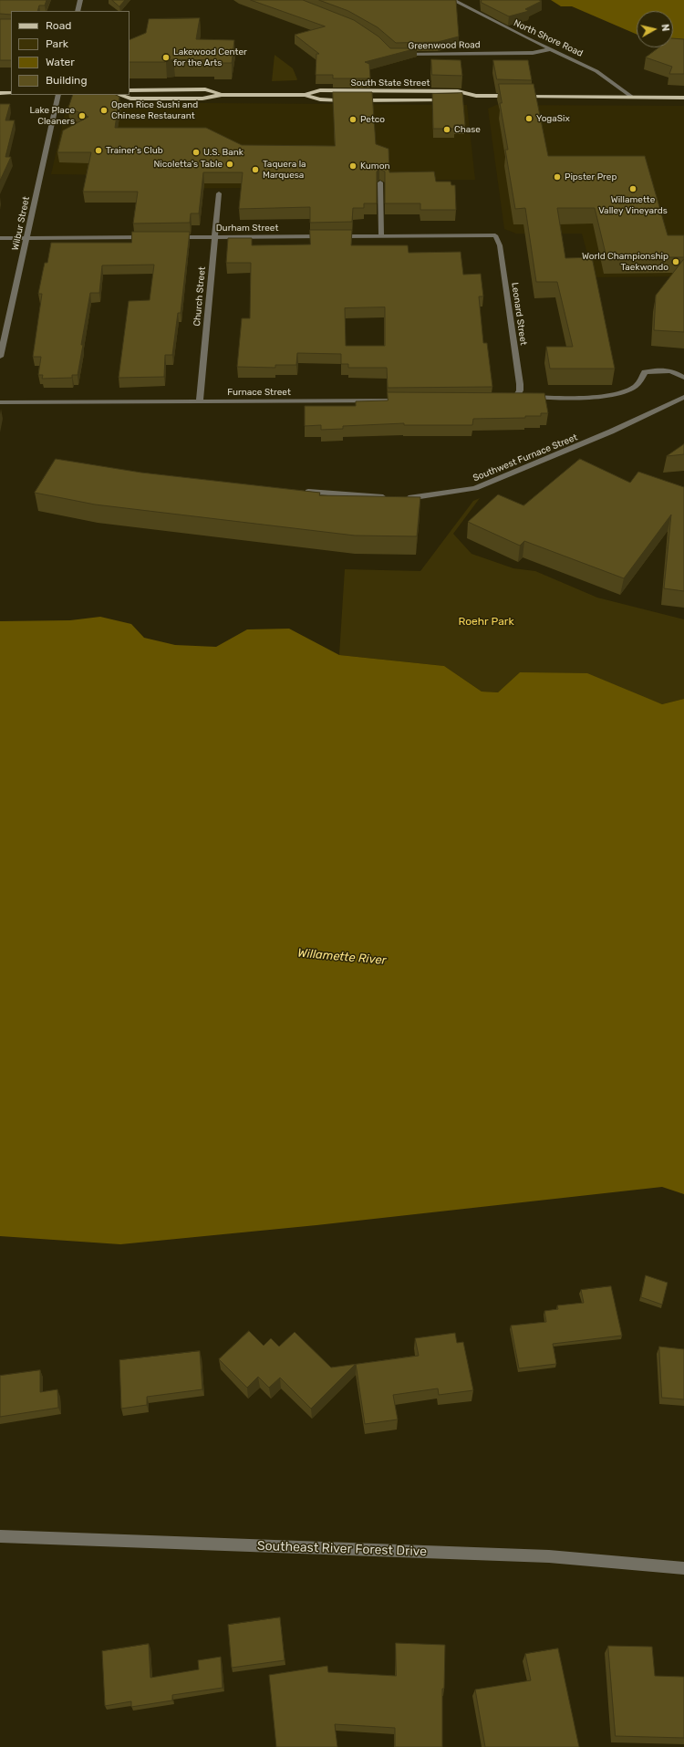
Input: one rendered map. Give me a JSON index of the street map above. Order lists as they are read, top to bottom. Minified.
{"streets":{"main road":["South State Street"],"street":["North Shore Road","Greenwood Road","Wilbur Street","Durham Street","Church Street","Leonard Street","Furnace Street","Southwest Furnace Street","Southeast River Forest Drive"]},"crossings":[["North Shore Road","Greenwood Road"],["North Shore Road","South State Street"],["Durham Street","Church Street"],["Church Street","Furnace Street"]],"water":["Willamette River"],"parks":["Roehr Park"],"places":["Lakewood Center for the Arts","Open Rice Sushi and Chinese Restaurant","Lake Place Cleaners","YogaSix","Petco","Chase","Trainer's Club","U.S. Bank","Nicoletta's Table","Kumon","Taquera la Marquesa","Pipster Prep","Willamette Valley Vineyards","World Championship Taekwondo"],"legend":["Road","Park","Water","Building"],"north":"right"}
